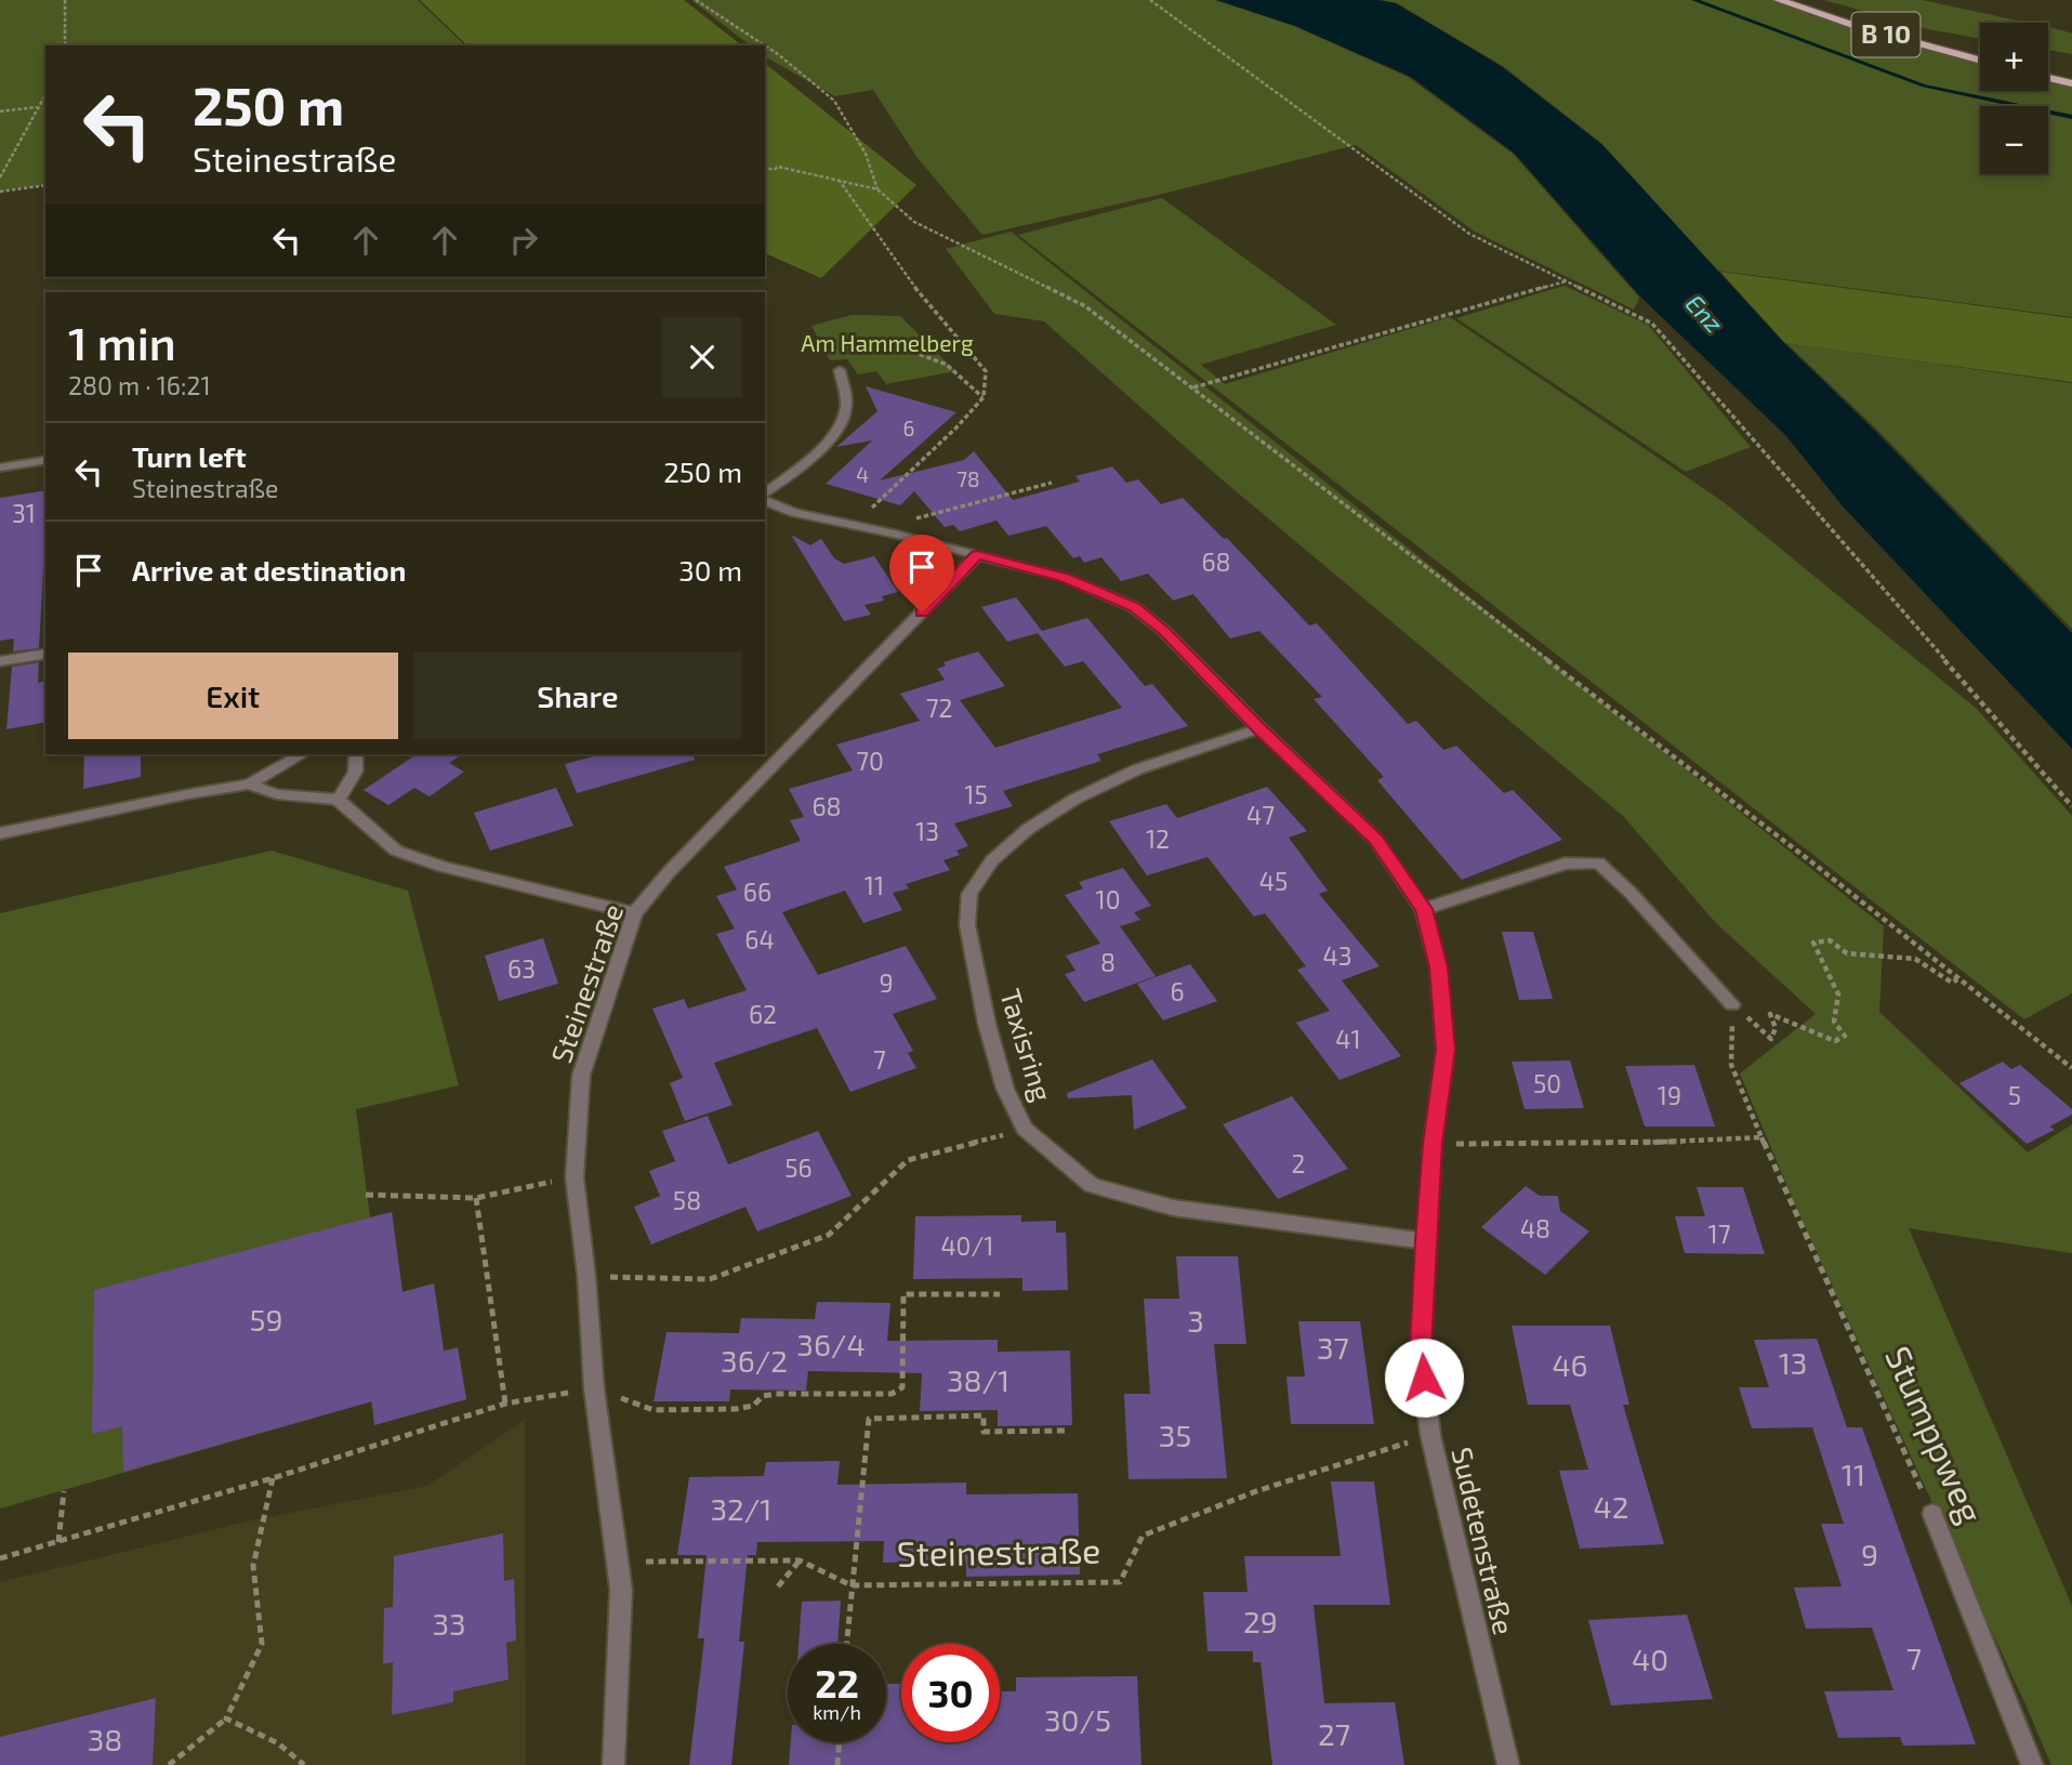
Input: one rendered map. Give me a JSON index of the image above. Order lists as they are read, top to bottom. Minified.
{"streets":{"main road":["B 10"],"street":["Steinestraße","Taxisring","Stumppweg","Sudetenstraße"]},"crossings":[["Steinestraße","Sudetenstraße"],["Taxisring","Sudetenstraße"]],"water":["Enz"],"parks":["Am Hammelberg"],"house_numbers":["6","4","78","31","68","72","70","15","68","47","13","12","45","11","66","10","64","43","8","63","9","6","62","41","7","50","19","5","2","56","58","48","17","40/1","59","3","36/4","37","36/2","13","46","38/1","35","11","42","32/1","9","29","33","7","40","30/5","27","38"],"page":{"map_buttons":["+","−"],"turn":["250 m","Steinestraße"],"heading":["1 min","280 m · 16:21"],"list":[{"name":"Turn left","note":"Steinestraße","value":"250 m"},{"name":"Arrive at destination","value":"30 m"}],"buttons":["Exit","Share"],"speed":"22 km/h","limit":"30"}}
